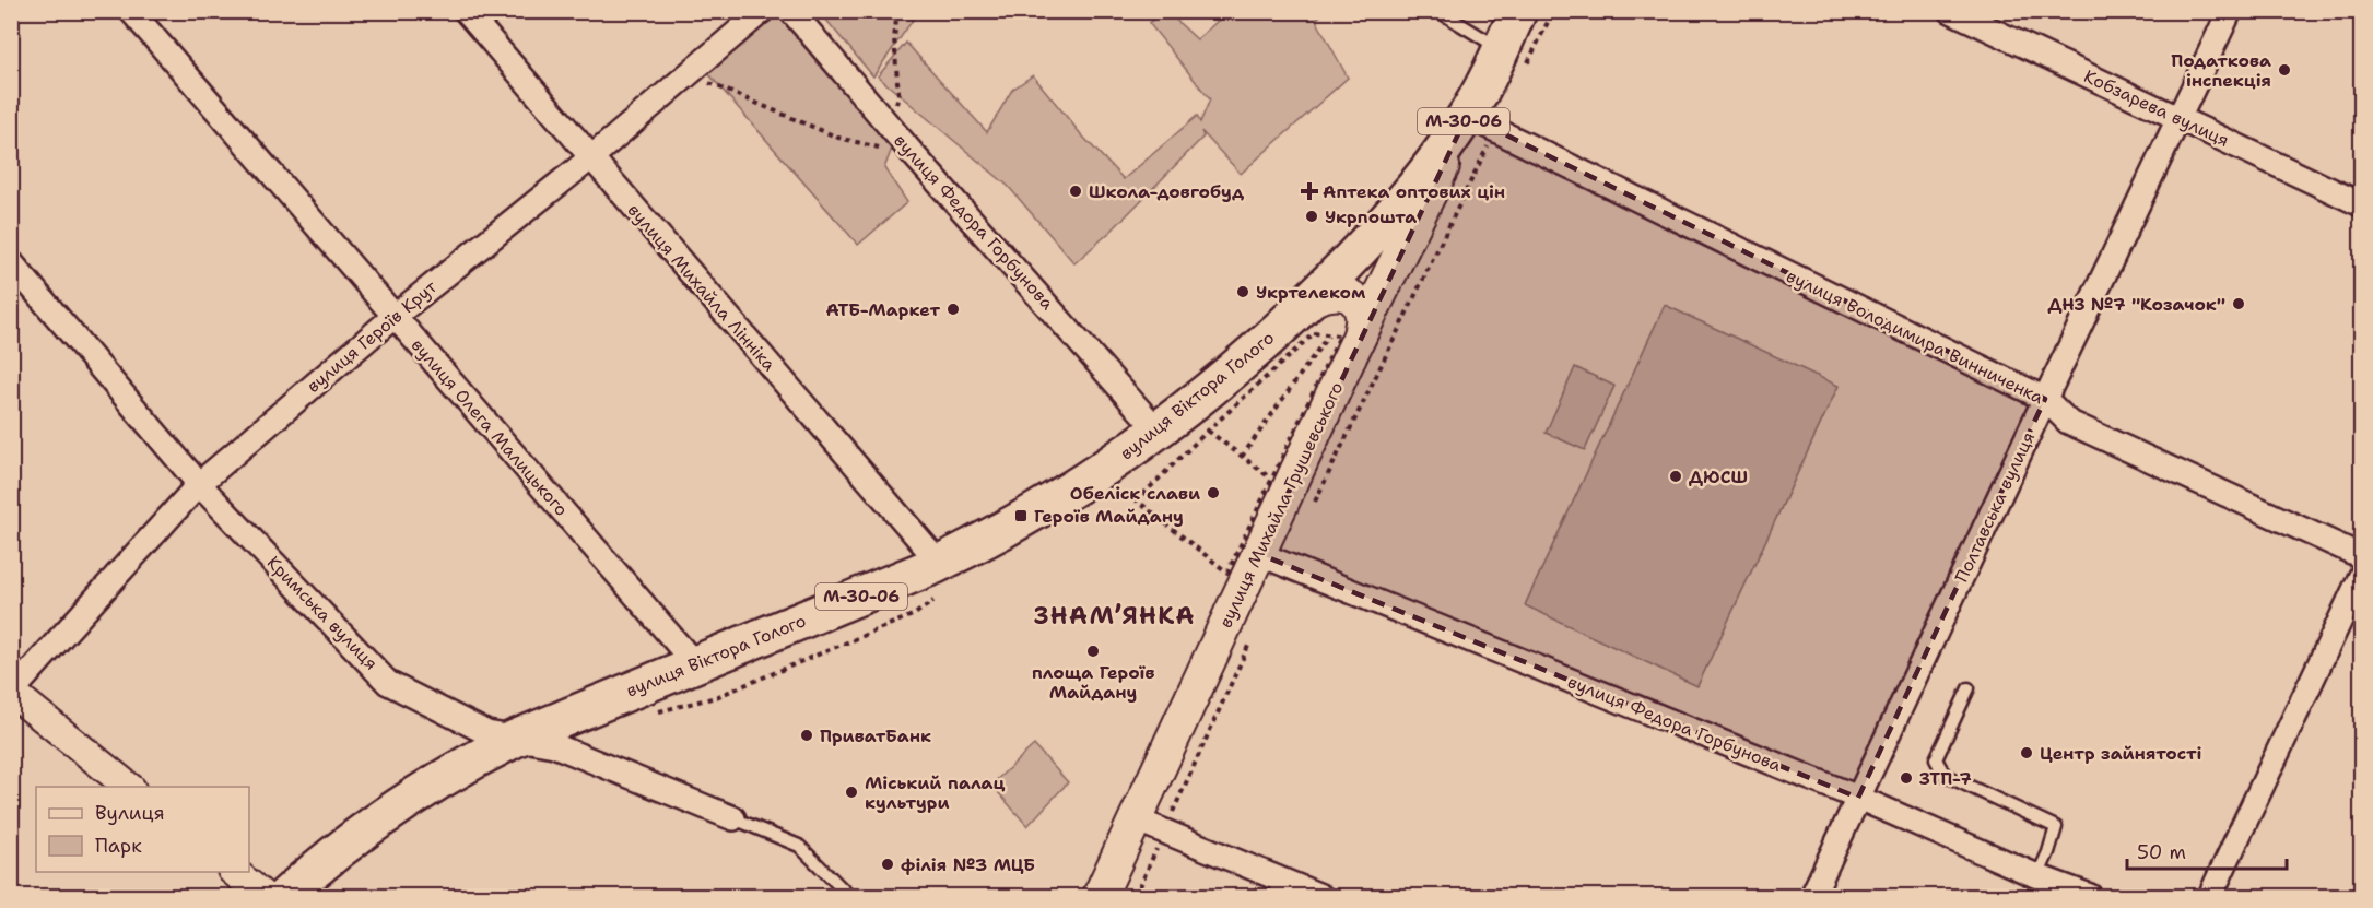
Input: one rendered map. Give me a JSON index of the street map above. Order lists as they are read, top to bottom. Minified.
{"streets":{"main road":["М-30-06","вулиця Віктора Голого","вулиця Михайла Грушевського"],"street":["Кобзарева вулиця","вулиця Федора Горбунова","вулиця Михайла Лінніка","вулиця Героїв Крут","вулиця Володимира Винниченка","вулиця Олега Малицького","Полтавська вулиця","Кримська вулиця"]},"crossings":[["Кобзарева вулиця","Полтавська вулиця"],["вулиця Федора Горбунова","вулиця Віктора Голого"],["вулиця Федора Горбунова","вулиця Михайла Грушевського"],["вулиця Федора Горбунова","Полтавська вулиця"],["вулиця Михайла Лінніка","вулиця Героїв Крут"],["вулиця Михайла Лінніка","вулиця Віктора Голого"],["вулиця Героїв Крут","вулиця Олега Малицького"],["вулиця Героїв Крут","Кримська вулиця"],["вулиця Володимира Винниченка","вулиця Михайла Грушевського"],["вулиця Володимира Винниченка","Полтавська вулиця"],["вулиця Віктора Голого","вулиця Олега Малицького"],["вулиця Віктора Голого","вулиця Михайла Грушевського"],["вулиця Віктора Голого","Кримська вулиця"]],"districts":["ЗНАМ’ЯНКА"],"places":{"other":["Податкова інспекція","Школа-довгобуд","Укрпошта","Укртелеком","ДНЗ №7 \"Козачок\"","АТБ-Маркет","ДЮСШ","Обеліск слави","площа Героїв Майдану","ПриватБанк","Центр зайнятості","ЗТП-7","Міський палац культури","філія №3 МЦБ"],"health":["Аптека оптових цін"],"transit":["Героїв Майдану"]},"legend":["Вулиця","Парк"],"scale_bar":"50 m"}
